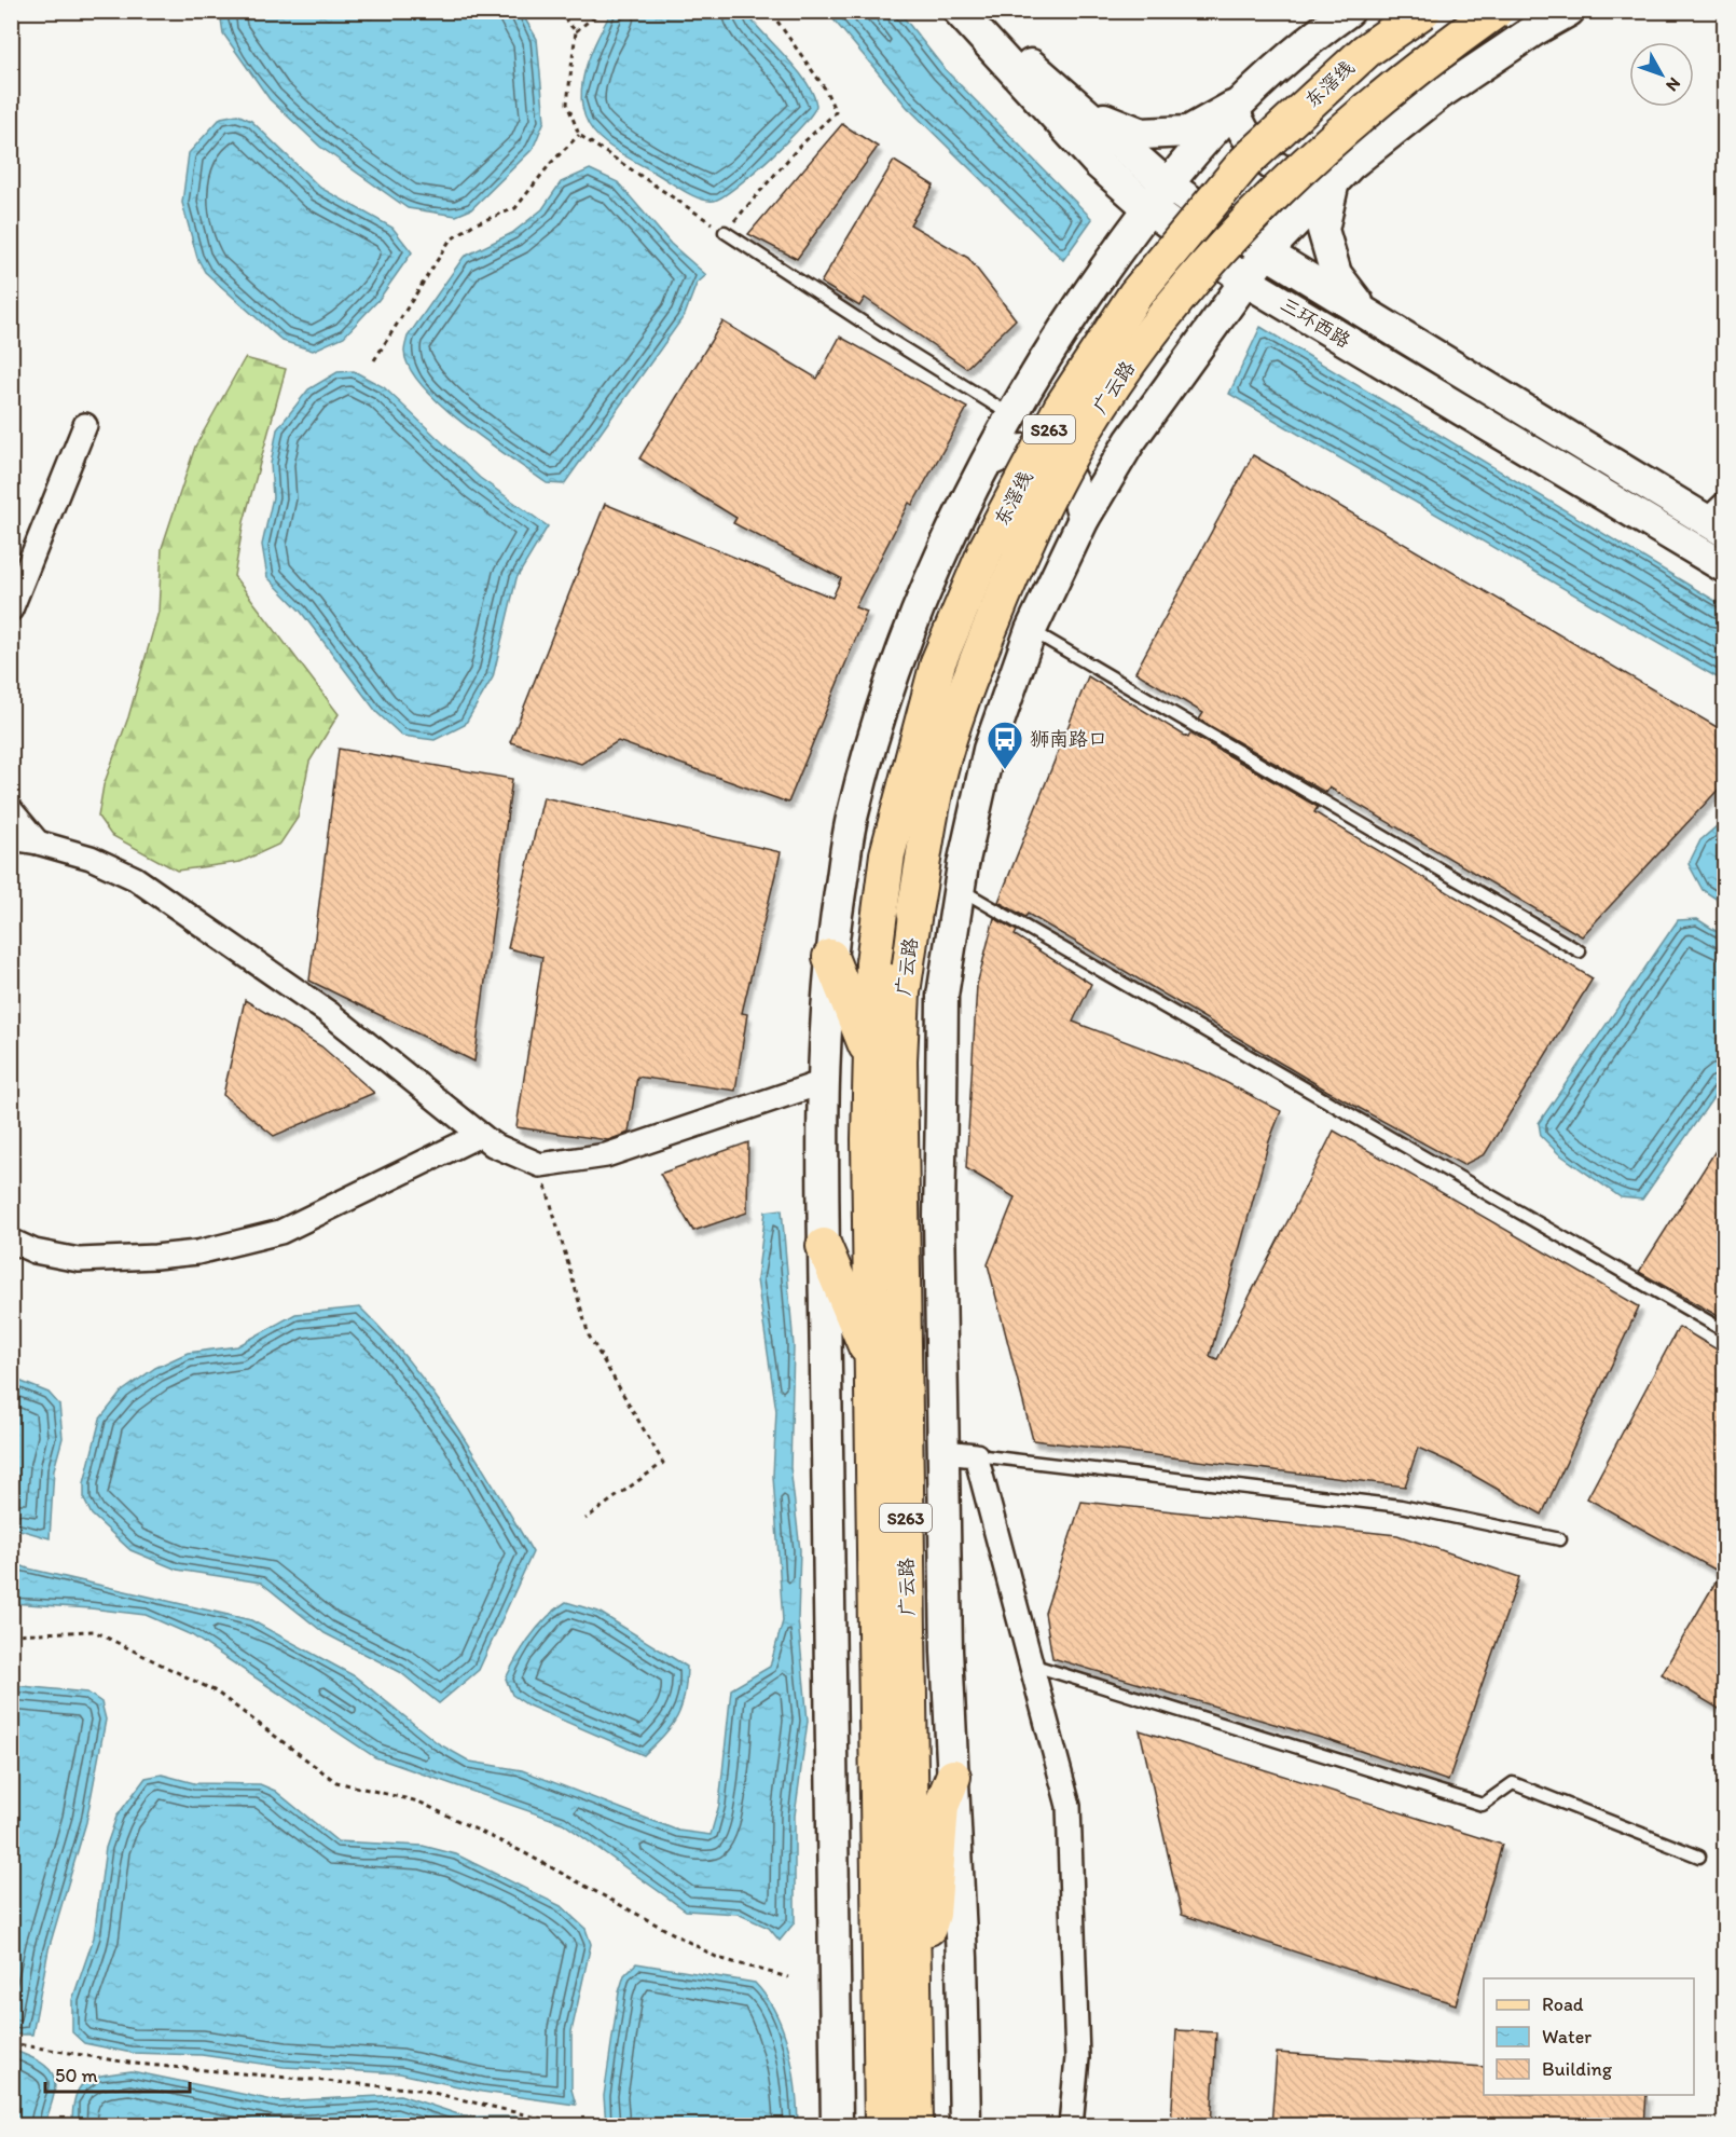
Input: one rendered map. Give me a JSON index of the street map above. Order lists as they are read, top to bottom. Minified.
{"streets":{"main road":["东滘线","三环西路","广云路","S263"]},"crossings":[["东滘线","广云路"],["三环西路","S263"]],"places":{"bus stop":["狮南路口"]},"legend":["Road","Water","Building"],"scale_bar":"50 m","north":"bottom right"}
